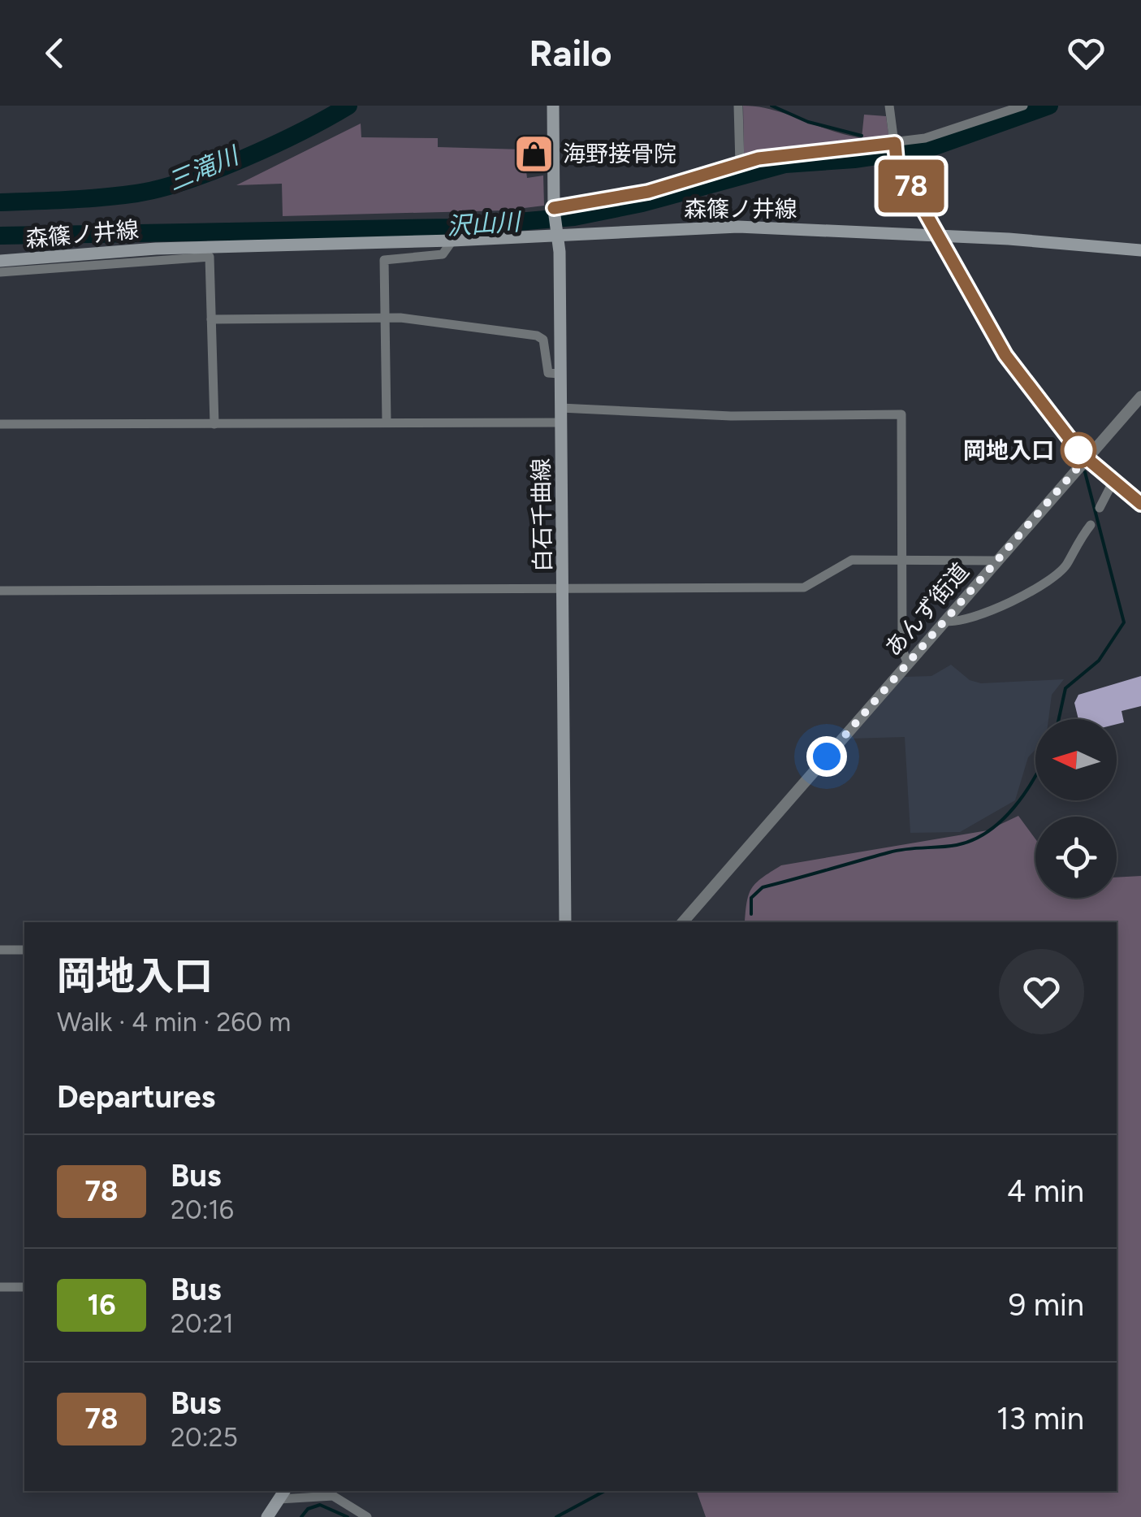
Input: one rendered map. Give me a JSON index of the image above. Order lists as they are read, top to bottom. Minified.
{"streets":{"main road":["森篠ノ井線","白石千曲線"],"street":["あんず街道"]},"crossings":[["森篠ノ井線","白石千曲線"]],"water":["三滝川","沢山川"],"places":{"shop":["海野接骨院"],"other":["岡地入口"]},"lines":["bus line 78"],"north":"left","page":{"header":"Railo","on_map":"78","heading":[["岡地入口","Walk · 4 min · 260 m"],"Departures"],"list":[{"mark":"78","name":"Bus","note":"20:16","value":"4 min"},{"mark":"16","name":"Bus","note":"20:21","value":"9 min"},{"mark":"78","name":"Bus","note":"20:25","value":"13 min"}]}}
